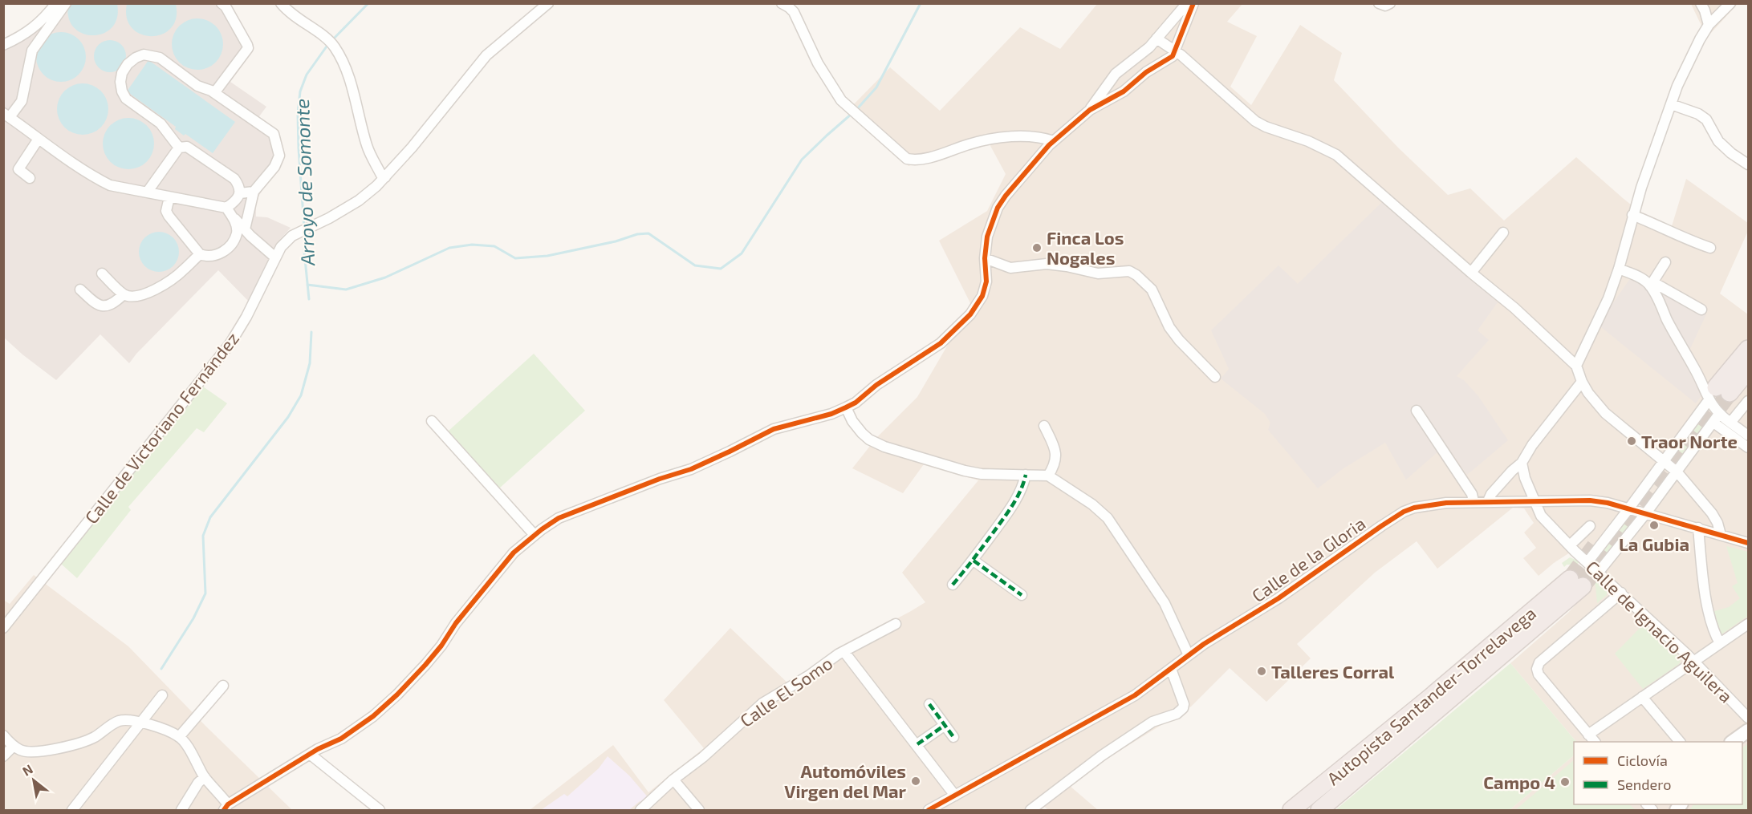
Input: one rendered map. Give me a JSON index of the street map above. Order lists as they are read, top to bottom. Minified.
{"streets":{"highway":["Autopista Santander-Torrelavega"],"street":["Calle de Victoriano Fernández","Calle de la Gloria","Calle de Ignacio Aguilera","Calle El Somo"]},"crossings":[["Calle de la Gloria","Calle de Ignacio Aguilera"]],"water":["Arroyo de Somonte"],"places":["Finca Los Nogales","Traor Norte","La Gubia","Talleres Corral","Automóviles Virgen del Mar","Campo 4"],"legend":["Ciclovía","Sendero"],"north":"top left"}
